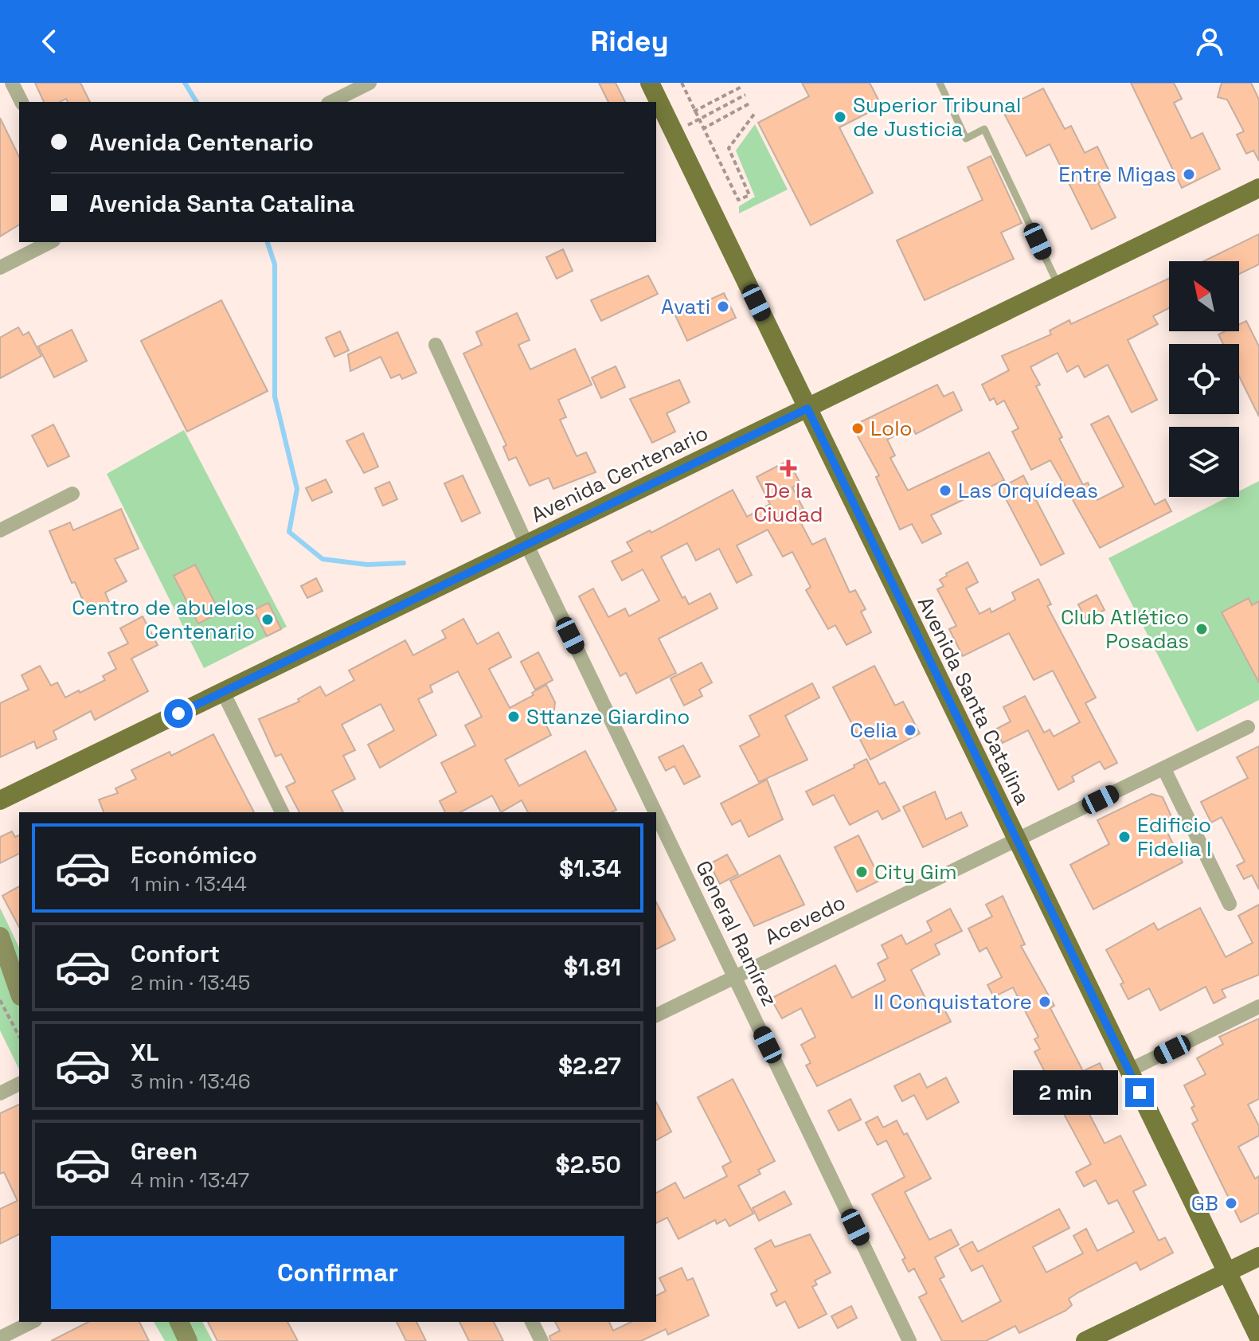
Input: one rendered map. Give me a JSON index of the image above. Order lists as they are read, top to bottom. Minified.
{"streets":{"main road":["Avenida Centenario","Avenida Santa Catalina"],"street":["Acevedo","General Ramírez"]},"crossings":[["Avenida Centenario","Avenida Santa Catalina"],["Avenida Centenario","General Ramírez"],["Avenida Santa Catalina","Acevedo"],["Acevedo","General Ramírez"]],"places":{"other":["Superior Tribunal de Justicia","Entre Migas","Avati","Lolo","Las Orquídeas","Centro de abuelos Centenario","Club Atlético Posadas","Sttanze Giardino","Celia","Edificio Fidelia I","City Gim","Il Conquistatore","GB"],"health":["De la Ciudad"]},"north":"top left","page":{"header":"Ridey","banner":["Avenida Centenario","Avenida Santa Catalina"],"list":[{"name":"Económico","note":"1 min · 13:44","value":"$1.34"},{"name":"Confort","note":"2 min · 13:45","value":"$1.81"},{"name":"XL","note":"3 min · 13:46","value":"$2.27"},{"name":"Green","note":"4 min · 13:47","value":"$2.50"}],"bubble":"2 min","buttons":"Confirmar"}}
